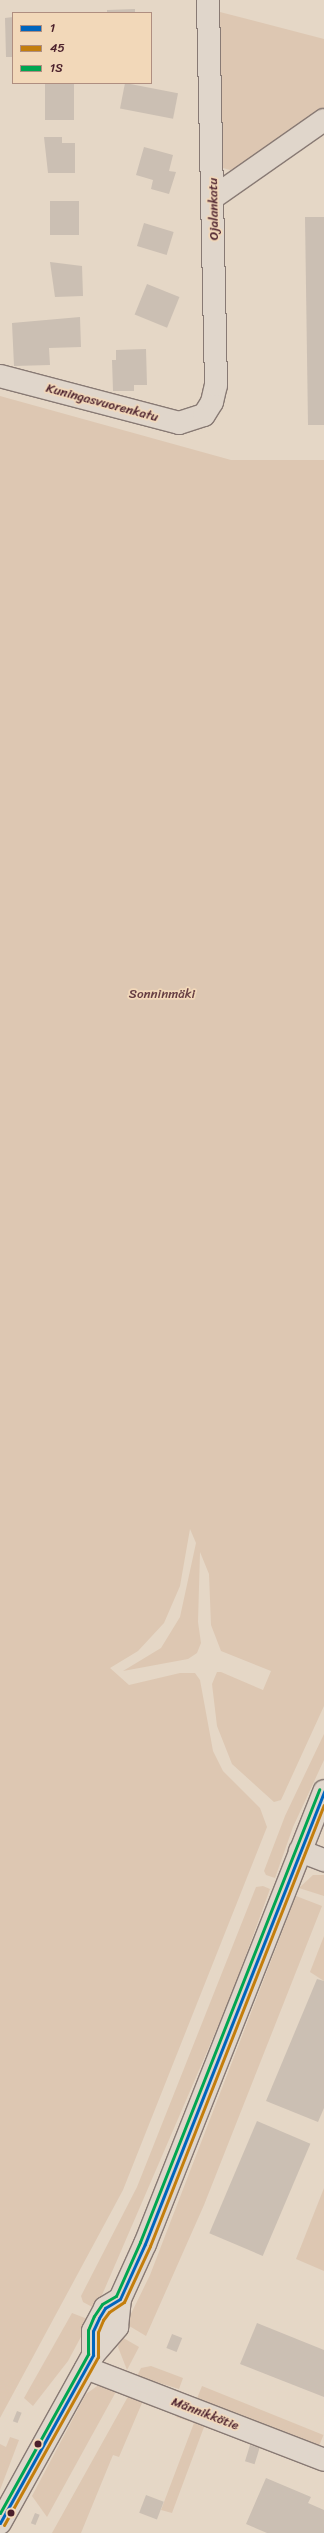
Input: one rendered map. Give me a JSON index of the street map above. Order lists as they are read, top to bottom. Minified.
{"streets":{"street":["Ojalankatu","Kuningasvuorenkatu","Männikkötie"]},"crossings":[["Ojalankatu","Kuningasvuorenkatu"]],"parks":["Sonninmäki"],"lines":["transit line 1S","transit line 1","transit line 45"],"legend":["1","45","1S"]}
